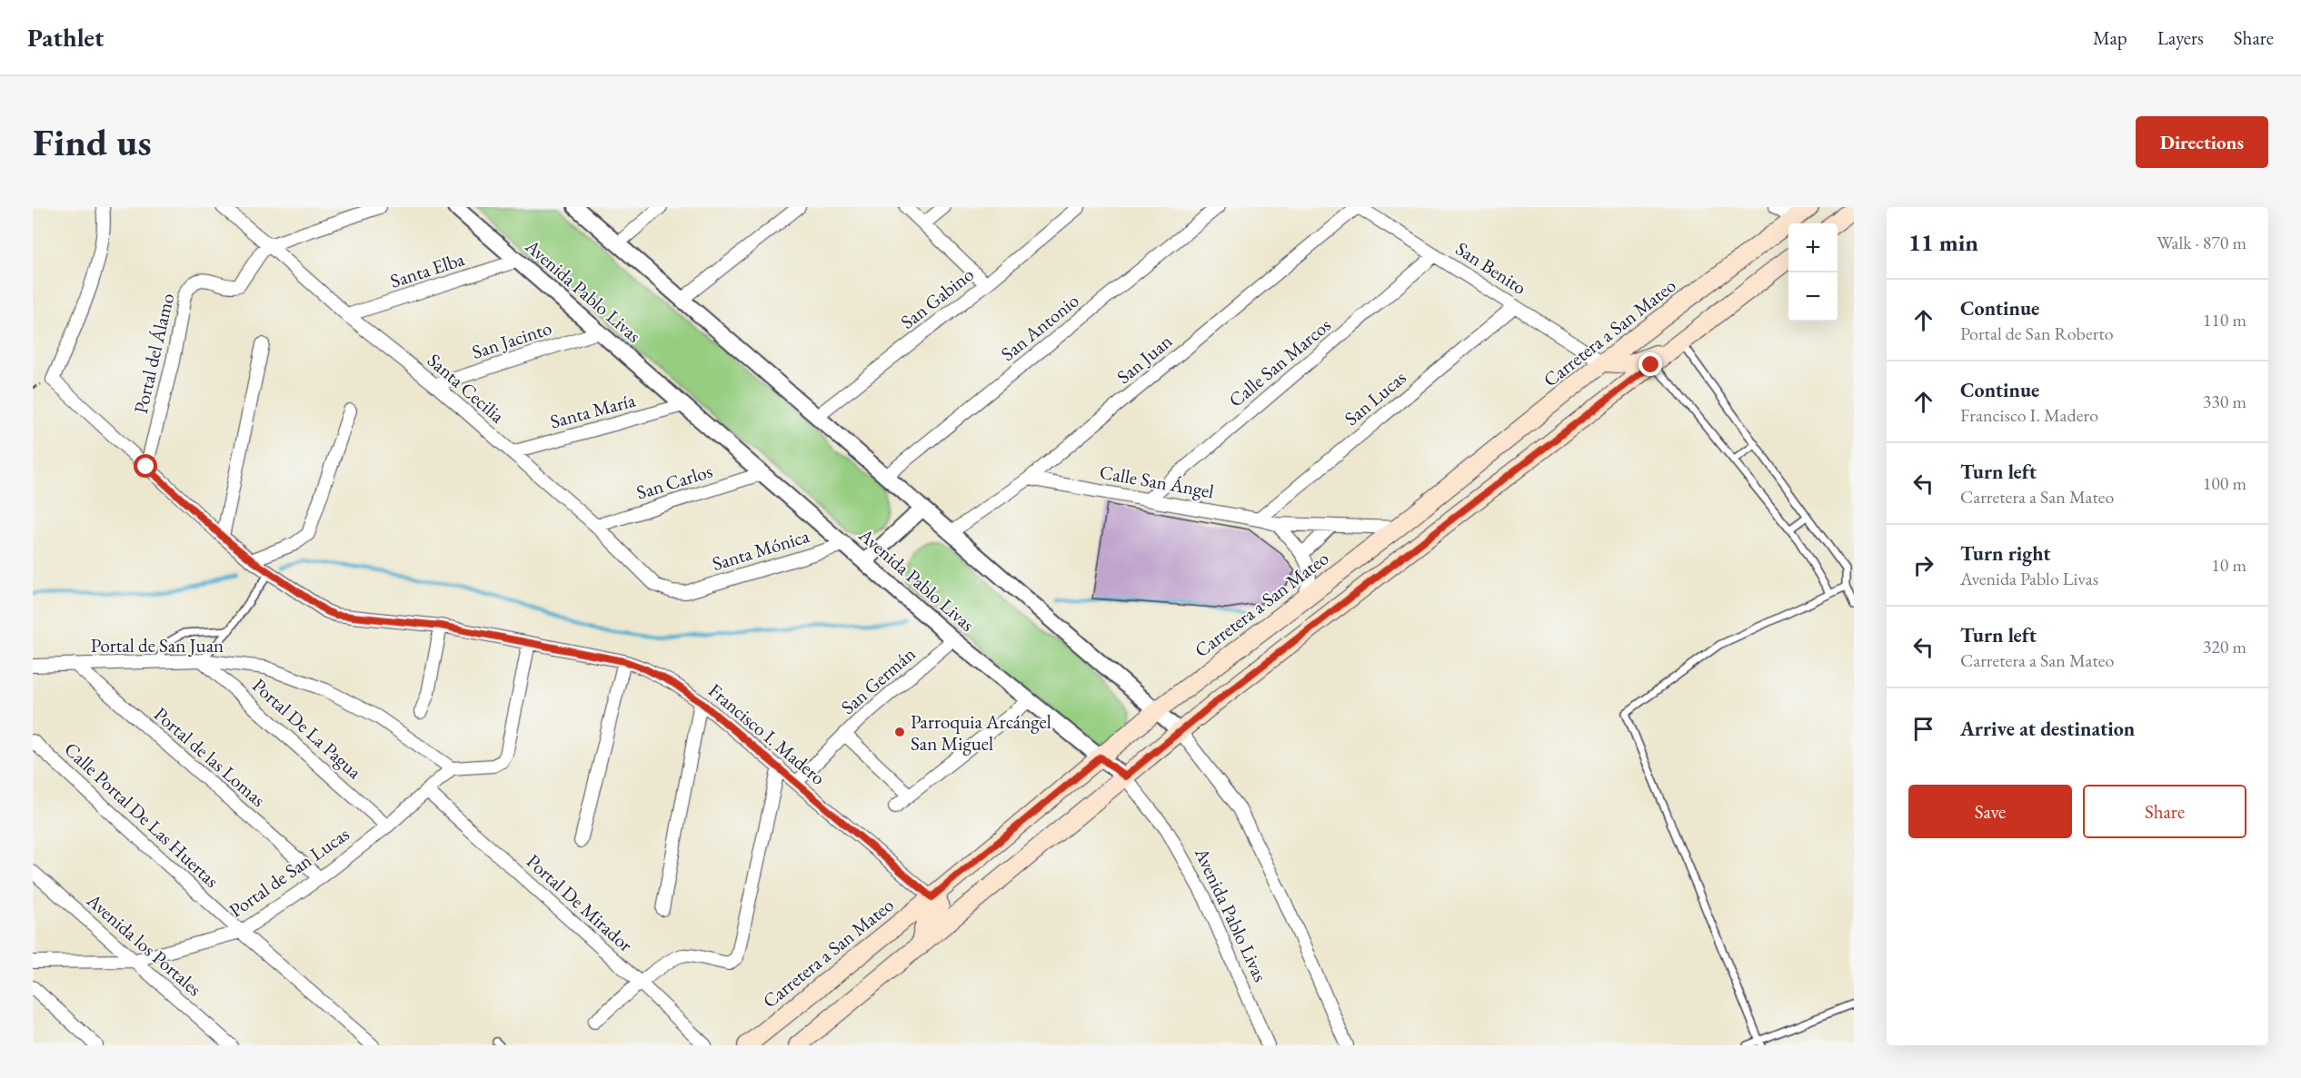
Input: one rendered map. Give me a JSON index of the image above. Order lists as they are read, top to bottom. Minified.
{"streets":{"main road":["Carretera a San Mateo"],"street":["San Benito","Santa Elba","Avenida Pablo Livas","San Gabino","San Antonio","San Jacinto","Portal del Álamo","San Juan","Calle San Marcos","Santa Cecilia","San Lucas","Santa María","San Carlos","Calle San Ángel","Santa Mónica","Portal de San Juan","San Germán","Portal De La Pagua","Francisco I. Madero","Portal de las Lomas","Calle Portal De Las Huertas","Portal de San Lucas","Portal De Mirador","Avenida los Portales"]},"crossings":[["San Benito","Carretera a San Mateo"],["San Benito","San Juan"],["San Benito","Calle San Marcos"],["San Benito","San Lucas"],["Santa Elba","Avenida Pablo Livas"],["Santa Elba","Santa Cecilia"],["Avenida Pablo Livas","Carretera a San Mateo"],["Avenida Pablo Livas","San Jacinto"],["Avenida Pablo Livas","Santa María"],["Avenida Pablo Livas","San Carlos"],["Avenida Pablo Livas","Santa Mónica"],["Avenida Pablo Livas","San Germán"],["Carretera a San Mateo","Calle San Ángel"],["Carretera a San Mateo","Francisco I. Madero"],["San Jacinto","Santa Cecilia"],["Portal del Álamo","Santa Cecilia"],["Portal del Álamo","Francisco I. Madero"],["San Juan","Calle San Ángel"],["Calle San Marcos","Calle San Ángel"],["Santa Cecilia","Santa María"],["Santa Cecilia","San Carlos"],["Santa Cecilia","Santa Mónica"],["San Lucas","Calle San Ángel"],["Portal de San Juan","Portal De La Pagua"],["Portal de San Juan","Portal de las Lomas"],["Portal de San Juan","Portal de San Lucas"],["Portal De La Pagua","Portal de San Lucas"],["Portal de las Lomas","Portal de San Lucas"],["Calle Portal De Las Huertas","Portal de San Lucas"],["Portal de San Lucas","Portal De Mirador"],["Portal de San Lucas","Avenida los Portales"]],"places":["Parroquia Arcángel San Miguel"],"page":{"header":"Pathlet","nav":["Map","Layers","Share"],"buttons":["Directions",["Save","Share"]],"title":"Find us","heading":["11 min","Walk · 870 m"],"map_buttons":["+","−"],"list":[["Continue","Portal de San Roberto","110 m"],["Continue","Francisco I. Madero","330 m"],["Turn left","Carretera a San Mateo","100 m"],["Turn right","Avenida Pablo Livas","10 m"],["Turn left","Carretera a San Mateo","320 m"],"Arrive at destination"]}}
